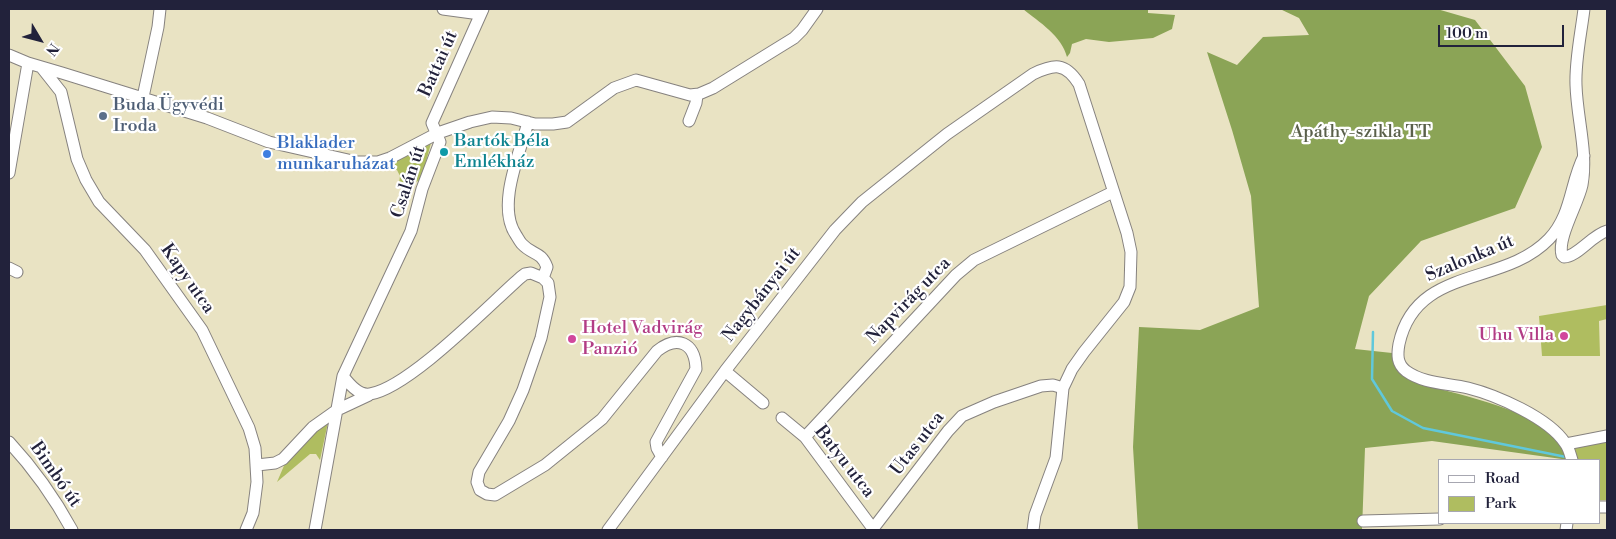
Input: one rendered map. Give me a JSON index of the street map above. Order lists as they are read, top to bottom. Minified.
{"streets":{"street":["Battai út","Csalán út","Szalonka út","Kapy utca","Nagybányai út","Napvirág utca","Utas utca","Batyu utca","Bimbó út"]},"crossings":[["Battai út","Csalán út"],["Nagybányai út","Napvirág utca"],["Nagybányai út","Utas utca"],["Napvirág utca","Batyu utca"],["Utas utca","Batyu utca"]],"parks":["Apáthy-szikla TT"],"places":["Buda Ügyvédi Iroda","Bartók Béla Emlékház","Blaklader munkaruházat","Uhu Villa","Hotel Vadvirág Panzió"],"legend":["Road","Park"],"scale_bar":"100 m","north":"bottom right"}
